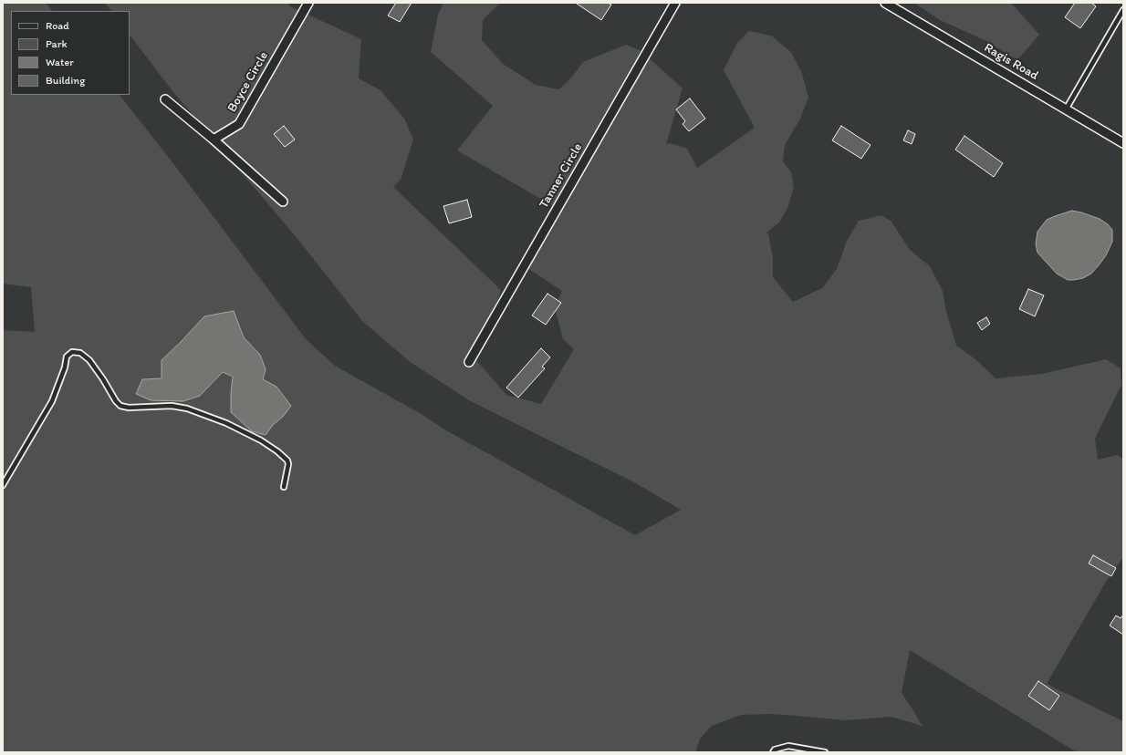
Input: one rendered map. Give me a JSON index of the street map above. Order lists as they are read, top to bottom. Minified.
{"streets":{"street":["Ragis Road","Boyce Circle","Tanner Circle"]},"legend":["Road","Park","Water","Building"]}
